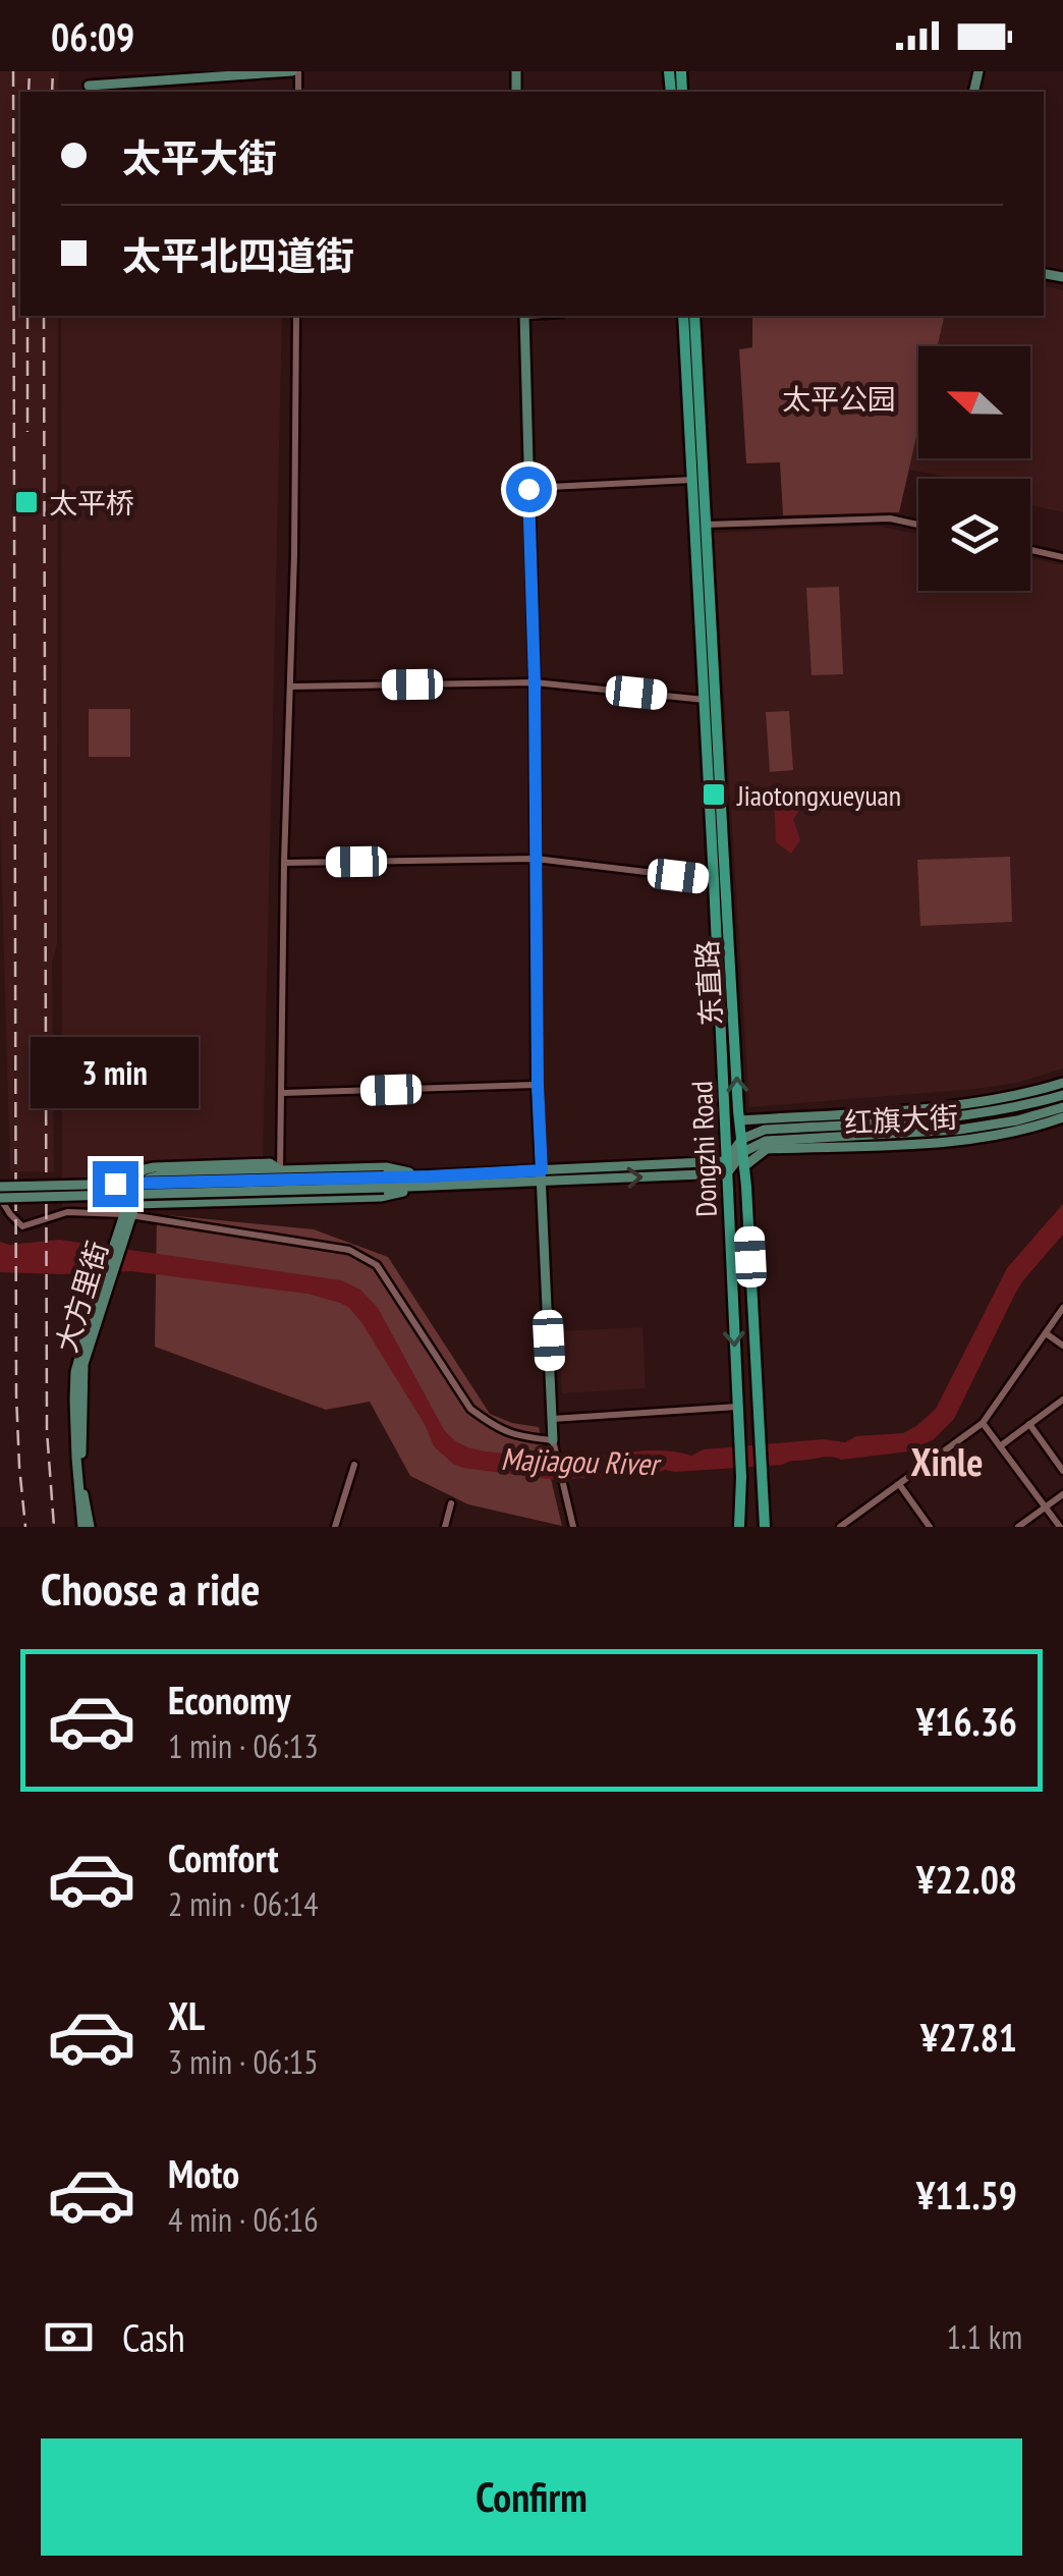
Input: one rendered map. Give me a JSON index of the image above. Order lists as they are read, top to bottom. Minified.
{"streets":{"highway":["东直路","Dongzhi Road"],"main road":["红旗大街","大方里街"]},"crossings":[["东直路","红旗大街"]],"one_way":["东直路"],"districts":["Xinle"],"water":["Majiagou River"],"parks":["太平公园"],"places":{"transit":["太平桥","Jiaotongxueyuan"]},"north":"left","page":{"status":"06:09","banner":["太平大街","太平北四道街"],"bubble":"3 min","heading":"Choose a ride","list":[{"name":"Economy","note":"1 min · 06:13","value":"¥16.36"},{"name":"Comfort","note":"2 min · 06:14","value":"¥22.08"},{"name":"XL","note":"3 min · 06:15","value":"¥27.81"},{"name":"Moto","note":"4 min · 06:16","value":"¥11.59"}],"pay":["Cash","1.1 km"],"buttons":"Confirm"}}
